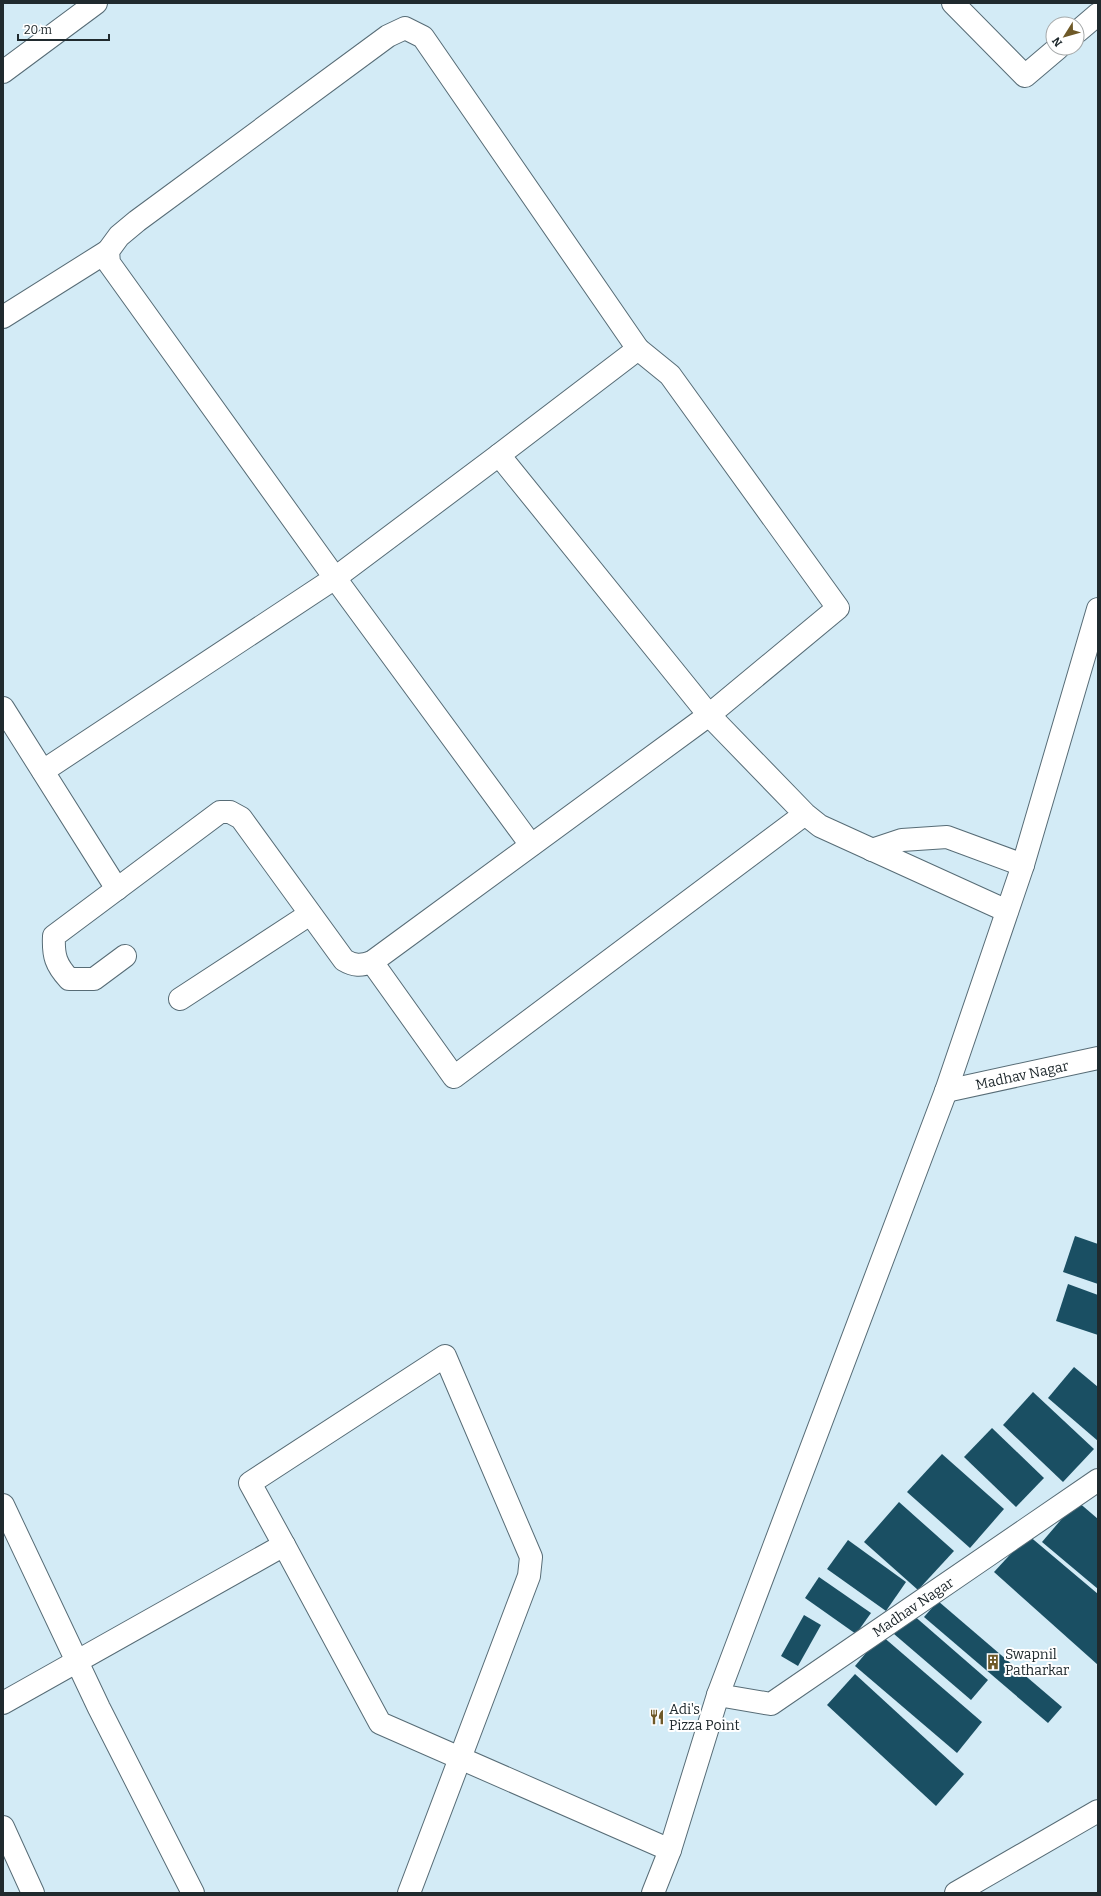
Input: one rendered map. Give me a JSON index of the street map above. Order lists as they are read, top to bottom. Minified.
{"streets":{"street":["Madhav Nagar"]},"places":{"building":["Swapnil Patharkar"],"restaurant":["Adi's Pizza Point"]},"scale_bar":"20 m","north":"bottom left"}
